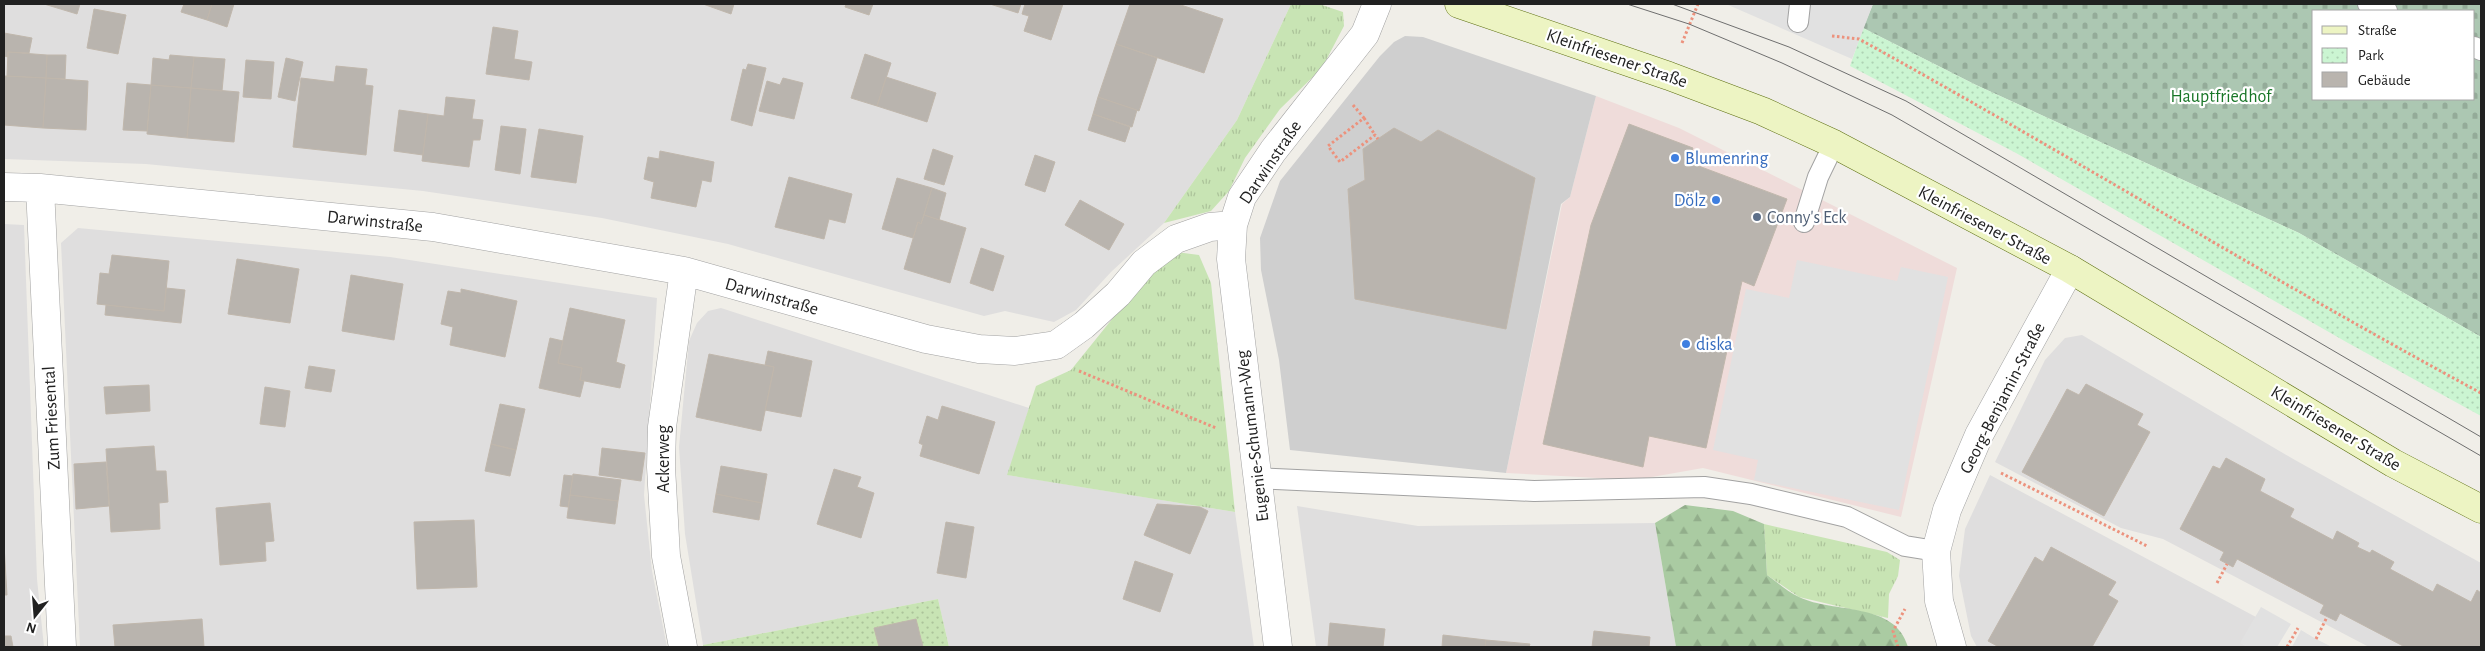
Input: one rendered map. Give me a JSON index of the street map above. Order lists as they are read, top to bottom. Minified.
{"streets":{"street":["Kleinfriesener Straße","Darwinstraße","Georg-Benjamin-Straße","Zum Friesental","Eugenie-Schumann-Weg","Ackerweg"]},"crossings":[["Kleinfriesener Straße","Georg-Benjamin-Straße"],["Darwinstraße","Zum Friesental"],["Darwinstraße","Eugenie-Schumann-Weg"],["Darwinstraße","Ackerweg"]],"parks":["Hauptfriedhof"],"places":["Blumenring","Dölz","Conny's Eck","diska"],"legend":["Straße","Park","Gebäude"],"north":"bottom"}
